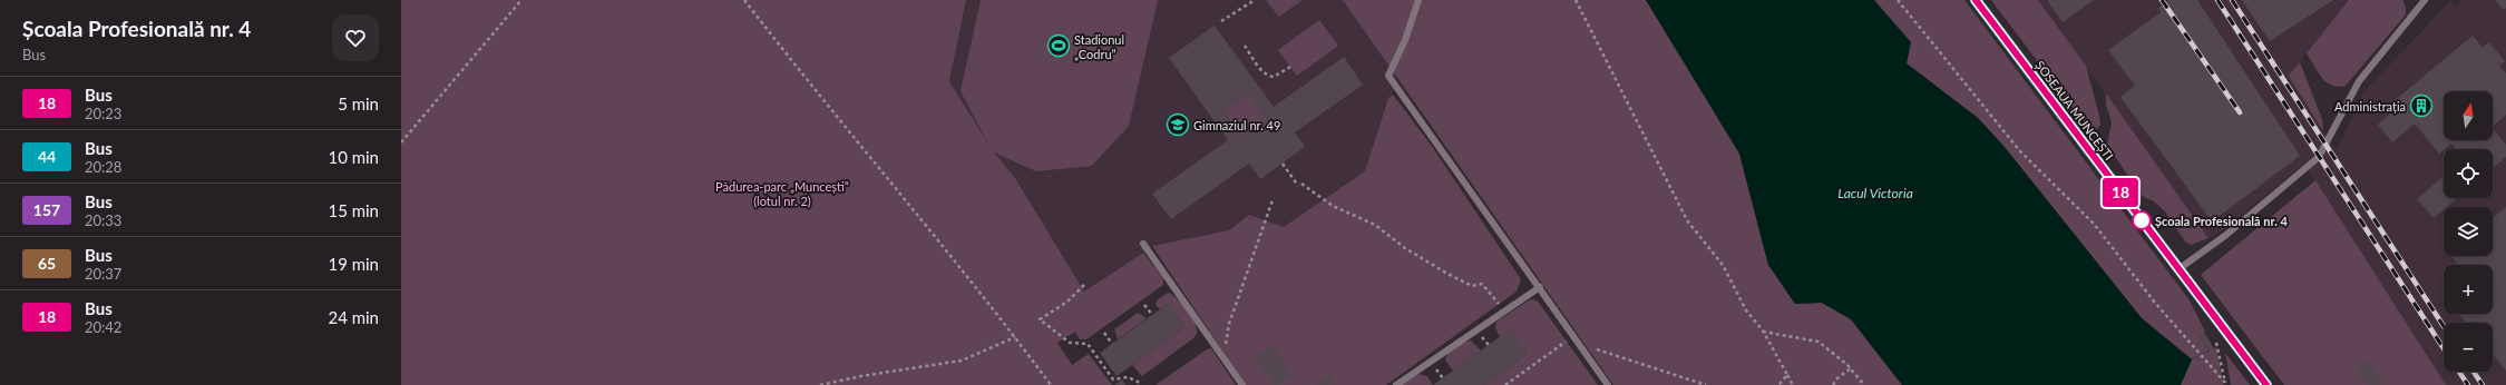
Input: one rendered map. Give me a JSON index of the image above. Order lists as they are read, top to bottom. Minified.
{"streets":{"main road":["ȘOSEAUA MUNCEȘTI"]},"water":["Lacul Victoria"],"parks":["Pădurea-parc „Muncești” (lotul nr. 2)"],"places":{"sports":["Stadionul „Codru”"],"building":["Administrația"],"school or university":["Gimnaziul nr. 49"],"other":["Școala Profesională nr. 4"]},"lines":["bus line 18"],"north":"top","page":{"heading":["Școala Profesională nr. 4","Bus"],"on_map":"18","list":[{"mark":"18","name":"Bus","note":"20:23","value":"5 min"},{"mark":"44","name":"Bus","note":"20:28","value":"10 min"},{"mark":"157","name":"Bus","note":"20:33","value":"15 min"},{"mark":"65","name":"Bus","note":"20:37","value":"19 min"},{"mark":"18","name":"Bus","note":"20:42","value":"24 min"}],"map_buttons":["+","−"]}}
